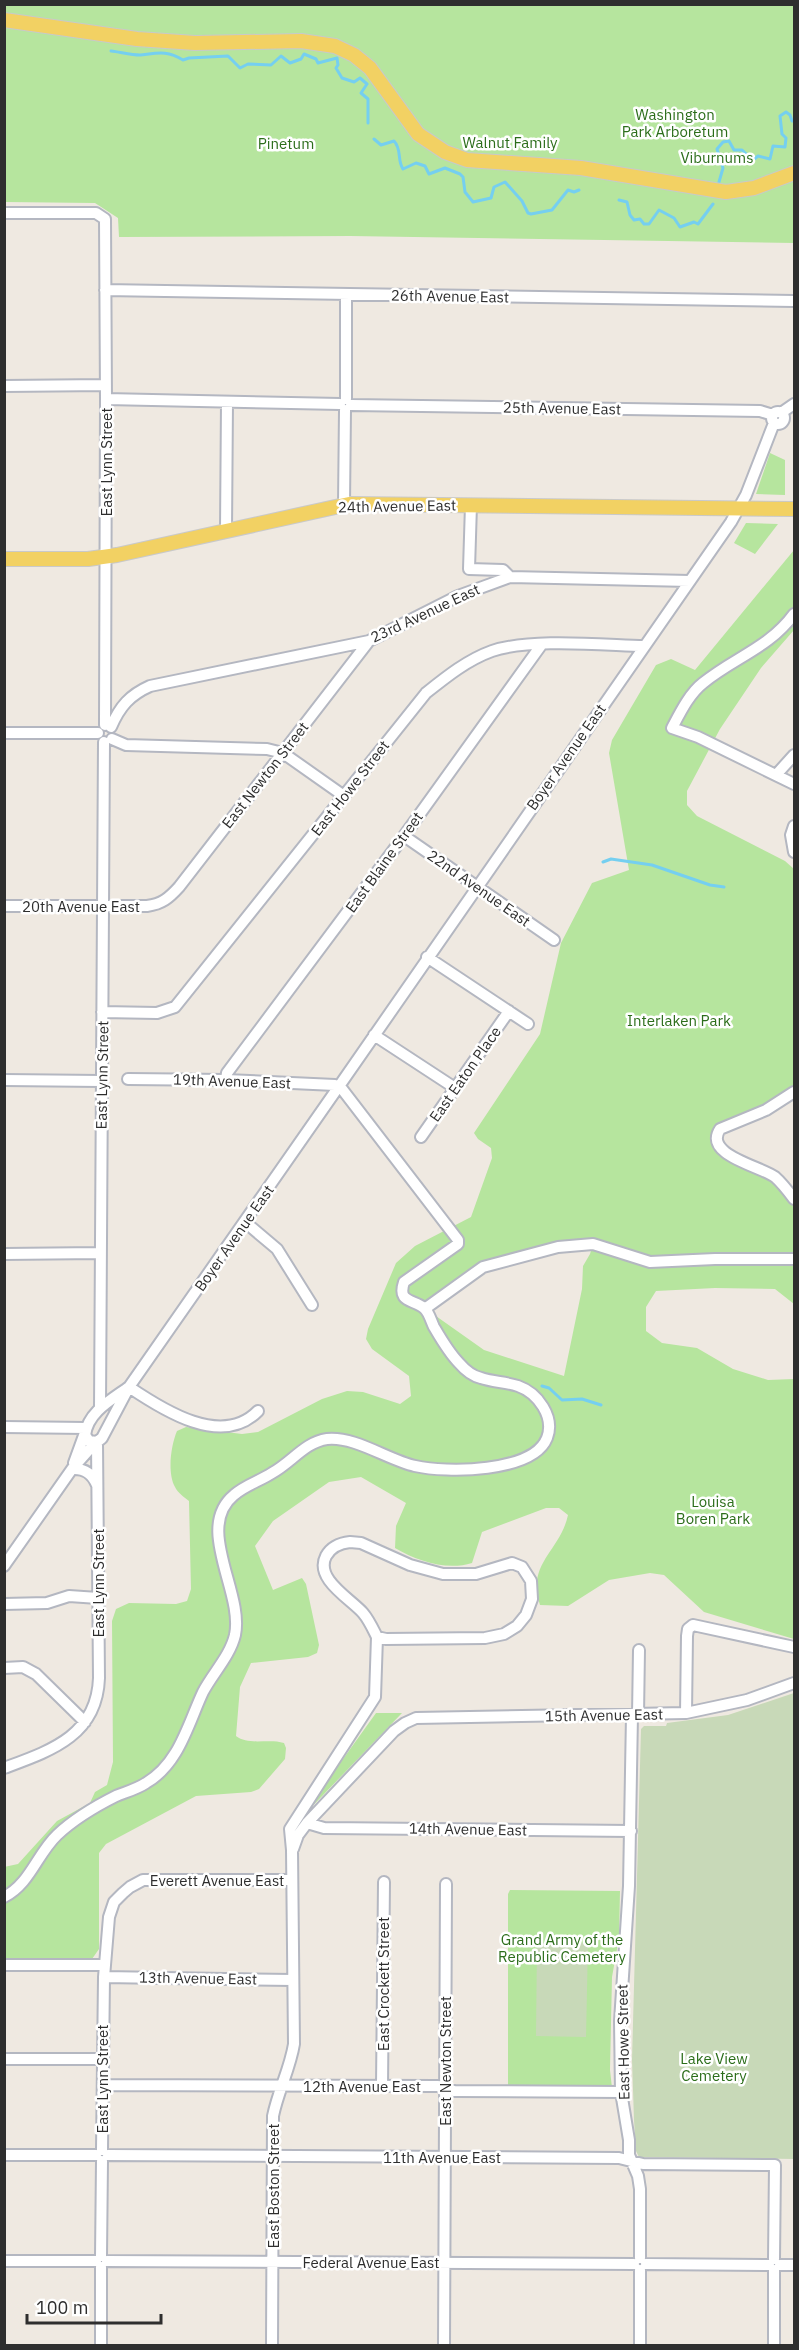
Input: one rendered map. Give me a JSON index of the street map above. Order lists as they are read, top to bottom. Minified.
{"streets":{"main road":["24th Avenue East"],"street":["26th Avenue East","25th Avenue East","East Lynn Street","23rd Avenue East","Boyer Avenue East","East Newton Street","East Howe Street","East Blaine Street","22nd Avenue East","20th Avenue East","East Eaton Place","19th Avenue East","15th Avenue East","14th Avenue East","Everett Avenue East","13th Avenue East","East Crockett Street","12th Avenue East","11th Avenue East","East Boston Street","Federal Avenue East"]},"crossings":[["26th Avenue East","East Lynn Street"],["25th Avenue East","East Lynn Street"],["25th Avenue East","Boyer Avenue East"],["East Lynn Street","24th Avenue East"],["East Lynn Street","23rd Avenue East"],["East Lynn Street","Boyer Avenue East"],["East Lynn Street","East Howe Street"],["East Lynn Street","20th Avenue East"],["East Lynn Street","Everett Avenue East"],["East Lynn Street","13th Avenue East"],["East Lynn Street","12th Avenue East"],["East Lynn Street","11th Avenue East"],["East Lynn Street","Federal Avenue East"],["24th Avenue East","Boyer Avenue East"],["23rd Avenue East","Boyer Avenue East"],["23rd Avenue East","East Newton Street"],["Boyer Avenue East","East Howe Street"],["Boyer Avenue East","22nd Avenue East"],["Boyer Avenue East","19th Avenue East"],["East Newton Street","20th Avenue East"],["East Newton Street","12th Avenue East"],["East Newton Street","11th Avenue East"],["East Newton Street","Federal Avenue East"],["East Howe Street","East Blaine Street"],["East Howe Street","15th Avenue East"],["East Howe Street","14th Avenue East"],["East Howe Street","12th Avenue East"],["East Howe Street","11th Avenue East"],["East Howe Street","Federal Avenue East"],["East Blaine Street","22nd Avenue East"],["East Blaine Street","19th Avenue East"],["15th Avenue East","East Boston Street"],["14th Avenue East","East Boston Street"],["Everett Avenue East","East Boston Street"],["13th Avenue East","East Boston Street"],["East Crockett Street","12th Avenue East"],["12th Avenue East","East Boston Street"],["11th Avenue East","East Boston Street"],["11th Avenue East","Federal Avenue East"],["East Boston Street","Federal Avenue East"]],"parks":["Washington Park Arboretum","Walnut Family","Pinetum","Viburnums","Interlaken Park","Louisa Boren Park","Grand Army of the Republic Cemetery","Lake View Cemetery"],"scale_bar":"100 m"}
